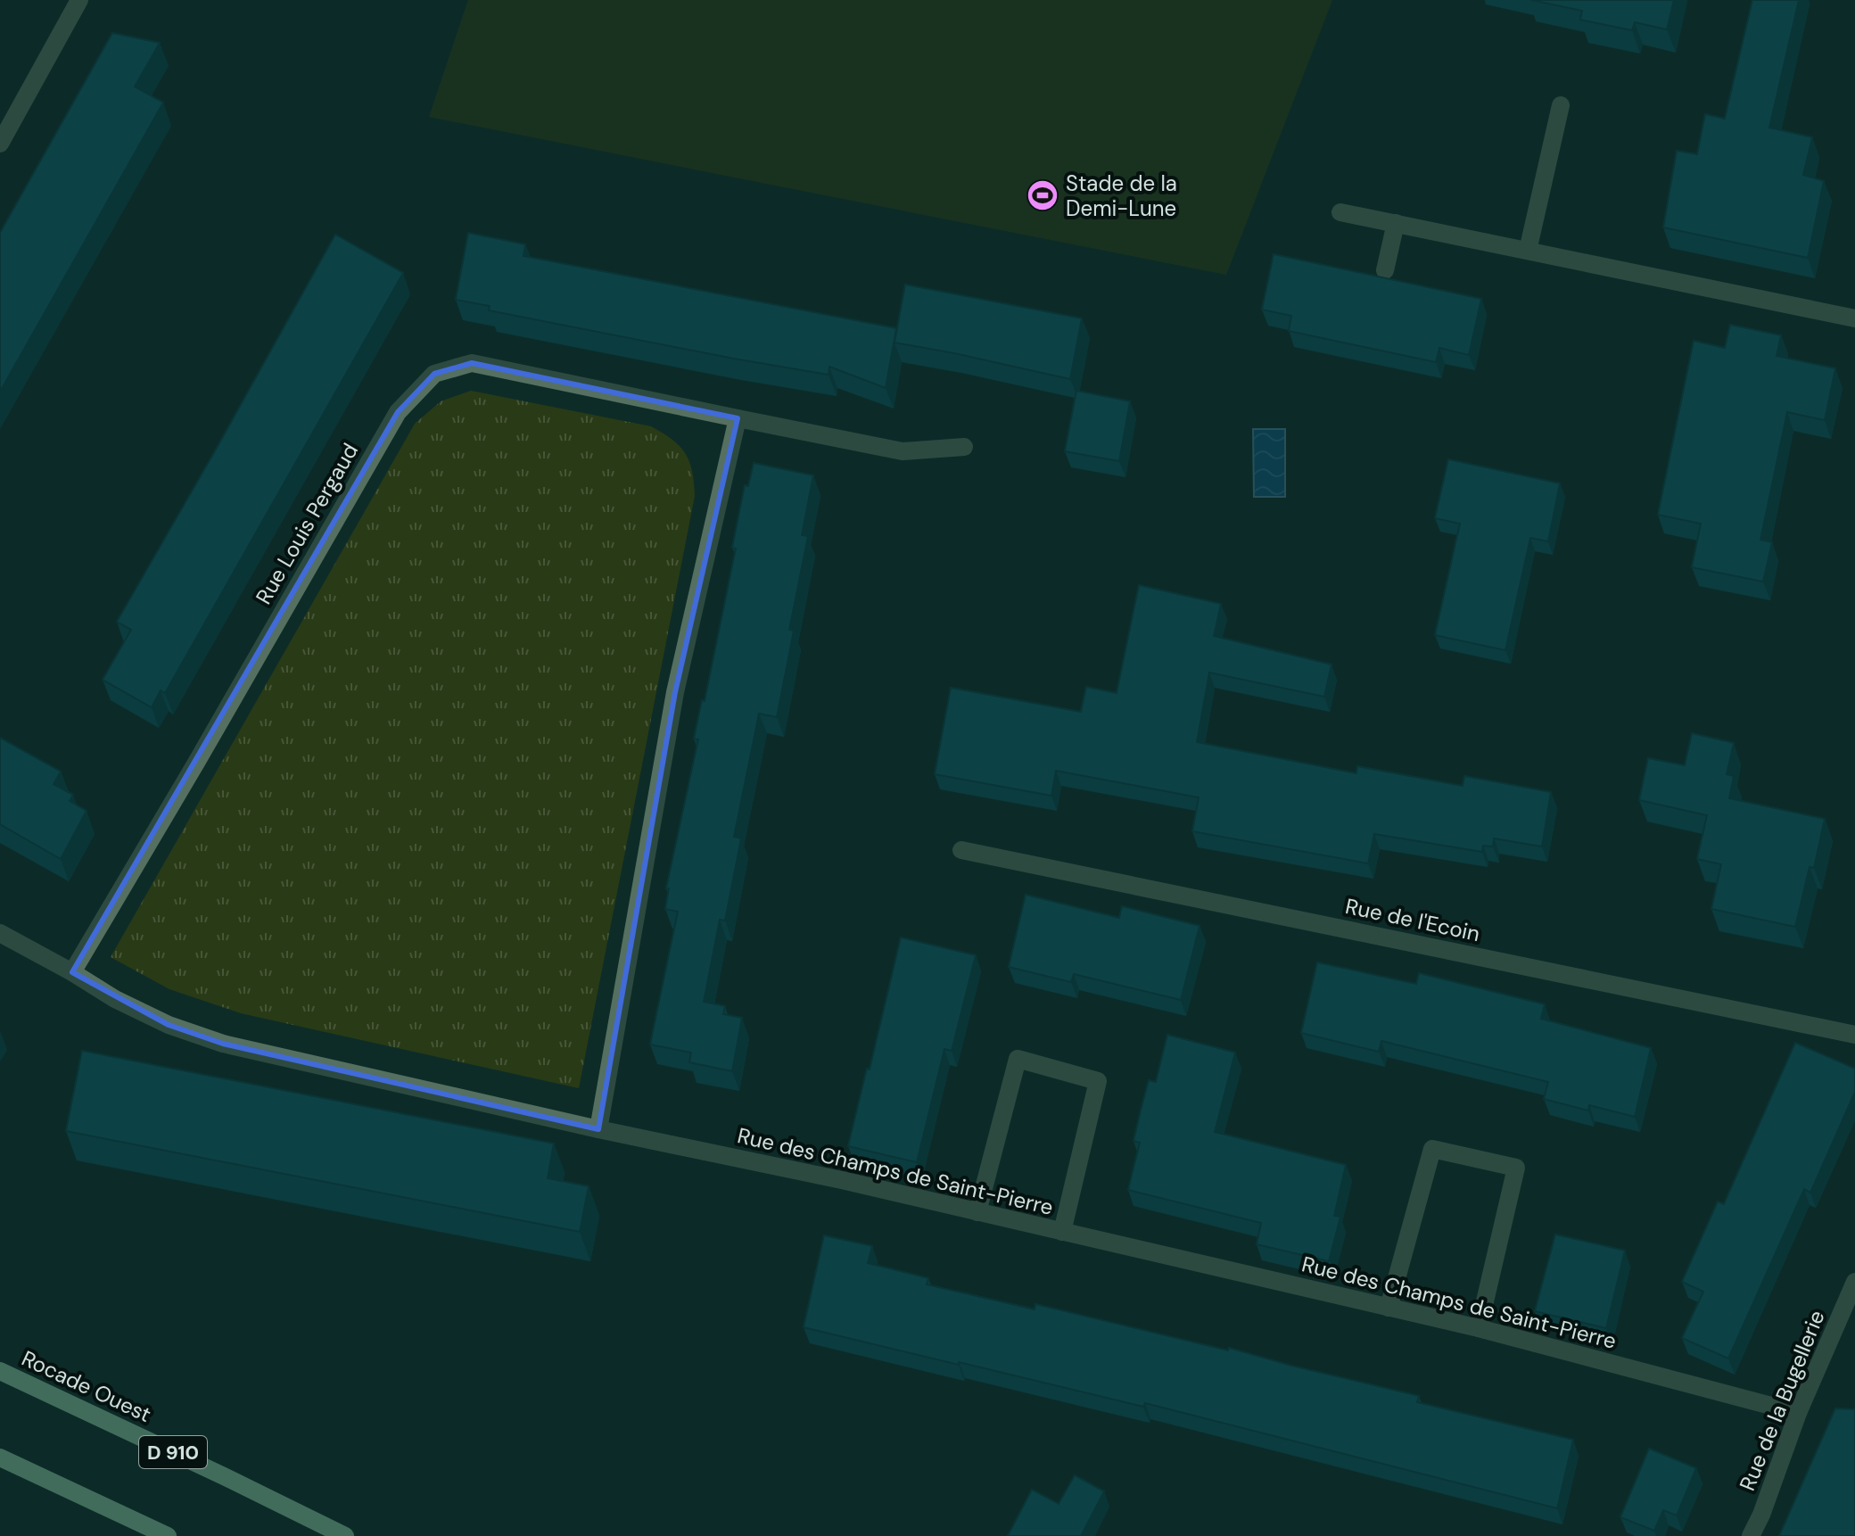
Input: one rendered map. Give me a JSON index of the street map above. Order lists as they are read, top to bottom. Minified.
{"streets":{"main road":["Rocade Ouest","D 910"],"street":["Rue Louis Pergaud","Rue de l'Ecoin","Rue des Champs de Saint-Pierre","Rue de la Bugellerie"]},"crossings":[["Rue Louis Pergaud","Rue des Champs de Saint-Pierre"],["Rue des Champs de Saint-Pierre","Rue de la Bugellerie"]],"places":{"sports":["Stade de la Demi-Lune"]}}
